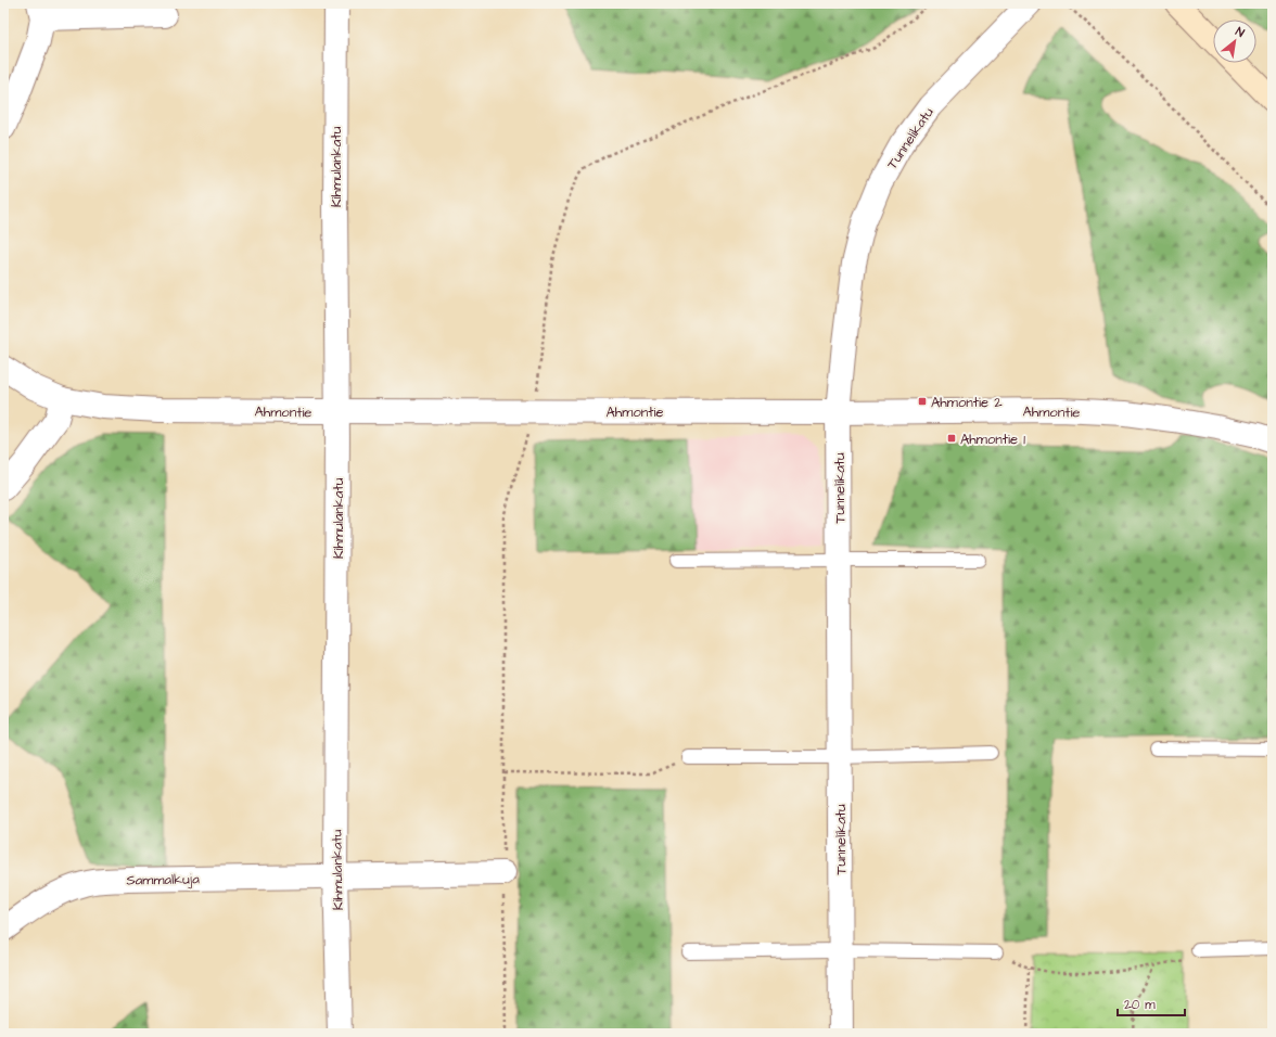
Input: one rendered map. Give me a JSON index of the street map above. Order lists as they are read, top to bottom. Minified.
{"streets":{"street":["Tunnelikatu","Kihmulankatu","Ahmontie","Sammalkuja"]},"crossings":[["Tunnelikatu","Ahmontie"],["Kihmulankatu","Ahmontie"],["Kihmulankatu","Sammalkuja"]],"places":{"transit":["Ahmontie 2","Ahmontie 1"]},"scale_bar":"20 m","north":"top right"}
